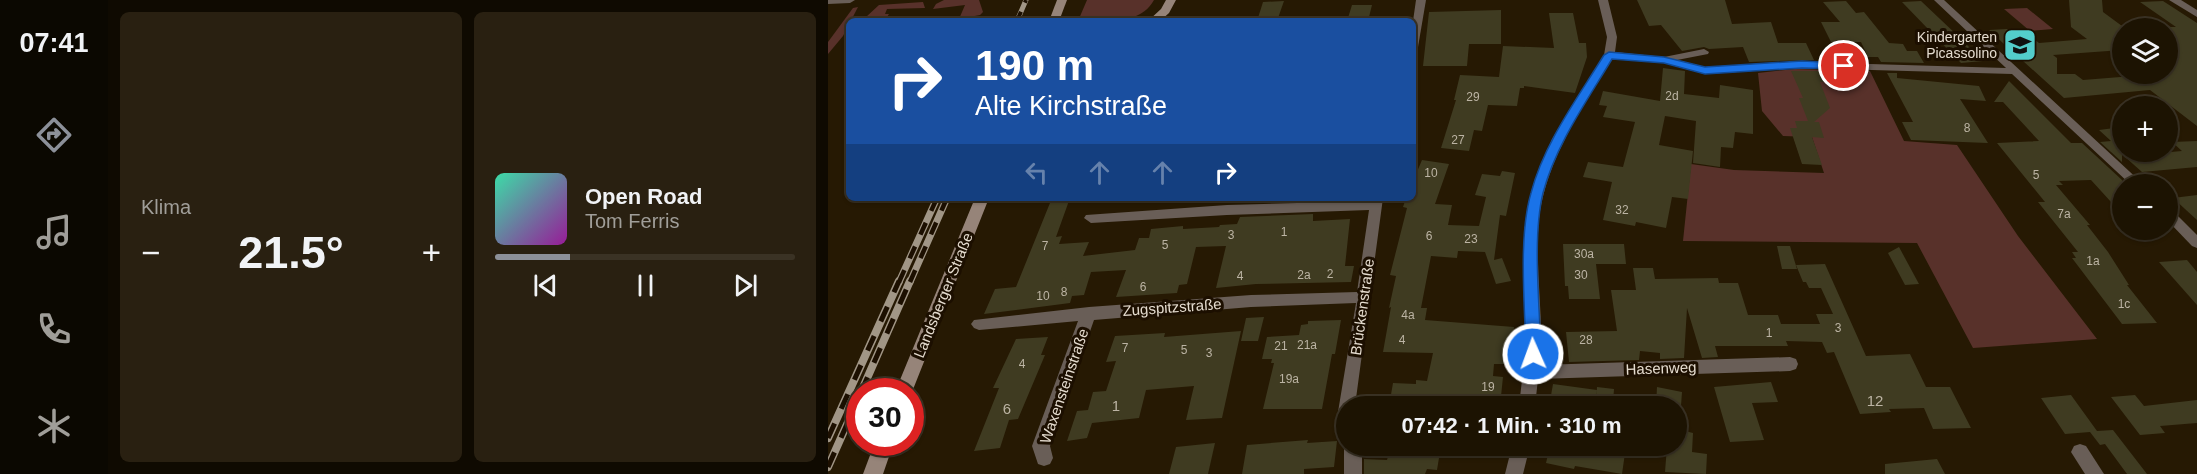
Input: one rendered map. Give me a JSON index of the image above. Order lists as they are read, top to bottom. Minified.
{"streets":{"main road":["Landsberger Straße"],"street":["Zugspitzstraße","Brückenstraße","Hasenweg","Waxensteinstraße"]},"crossings":[["Zugspitzstraße","Brückenstraße"],["Zugspitzstraße","Waxensteinstraße"]],"places":{"school or university":["Kindergarten Picassolino"]},"house_numbers":["2d","29","8","27","10","5","32","7a","1","3","6","23","5","7","30a","1a","2","2a","30","4","6","8","10","1c","4a","3","1","4","28","21a","21","7","5","3","4","19a","19","12","1","6"],"page":{"tabs":"07:41","tile":"Klima","map_buttons":["+","−"],"turn":["190 m","Alte Kirchstraße"],"song":["Open Road","Tom Ferris"],"heat":["−","21.5°","+"],"limit":"30","trip":"07:42 · 1 Min. · 310 m"}}
